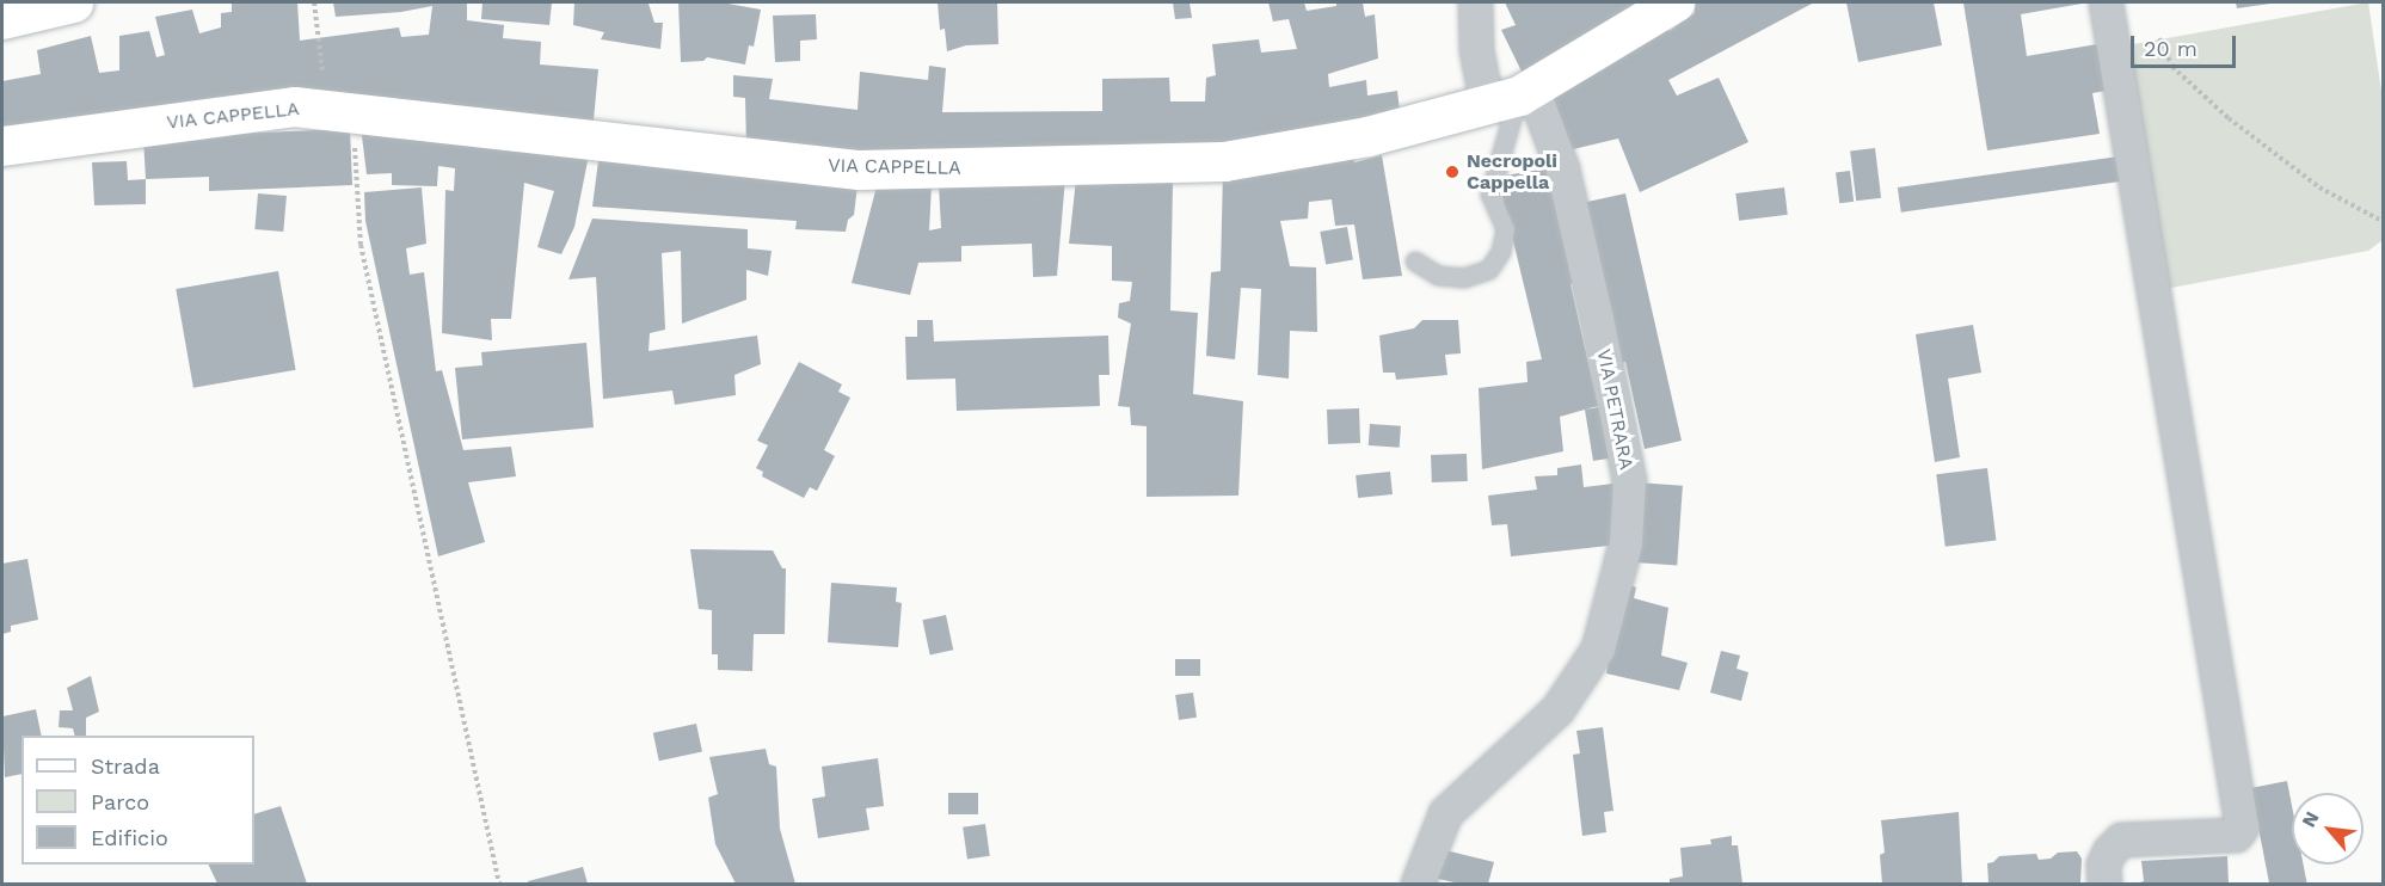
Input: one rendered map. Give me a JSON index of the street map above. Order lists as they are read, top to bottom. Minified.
{"streets":{"street":["VIA CAPPELLA","VIA PETRARA"]},"crossings":[["VIA CAPPELLA","VIA PETRARA"]],"places":["Necropoli Cappella"],"legend":["Strada","Parco","Edificio"],"scale_bar":"20 m","north":"top left"}
